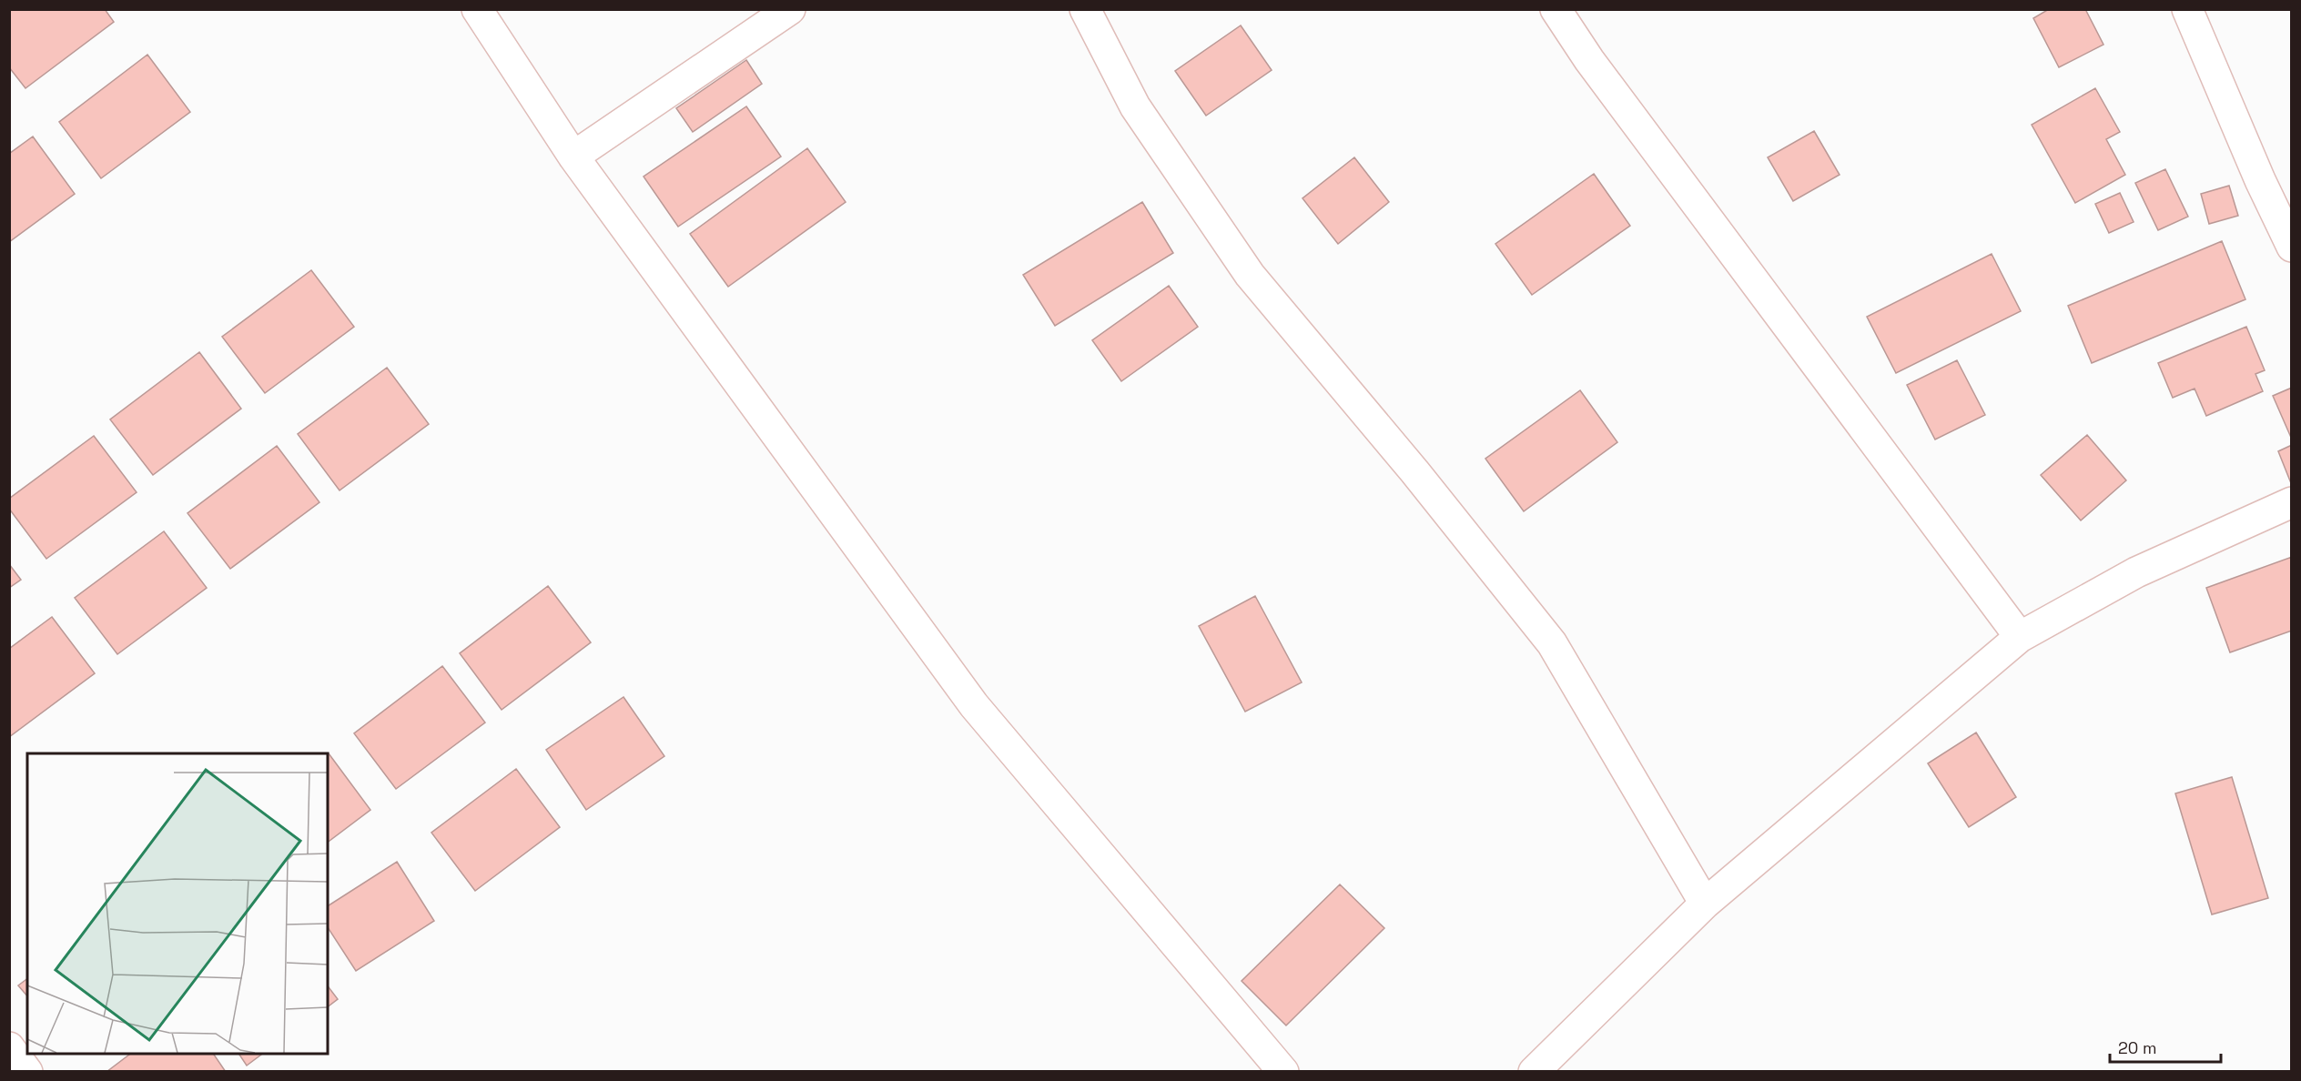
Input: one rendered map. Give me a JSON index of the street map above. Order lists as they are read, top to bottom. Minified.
{"scale_bar":"20 m"}
